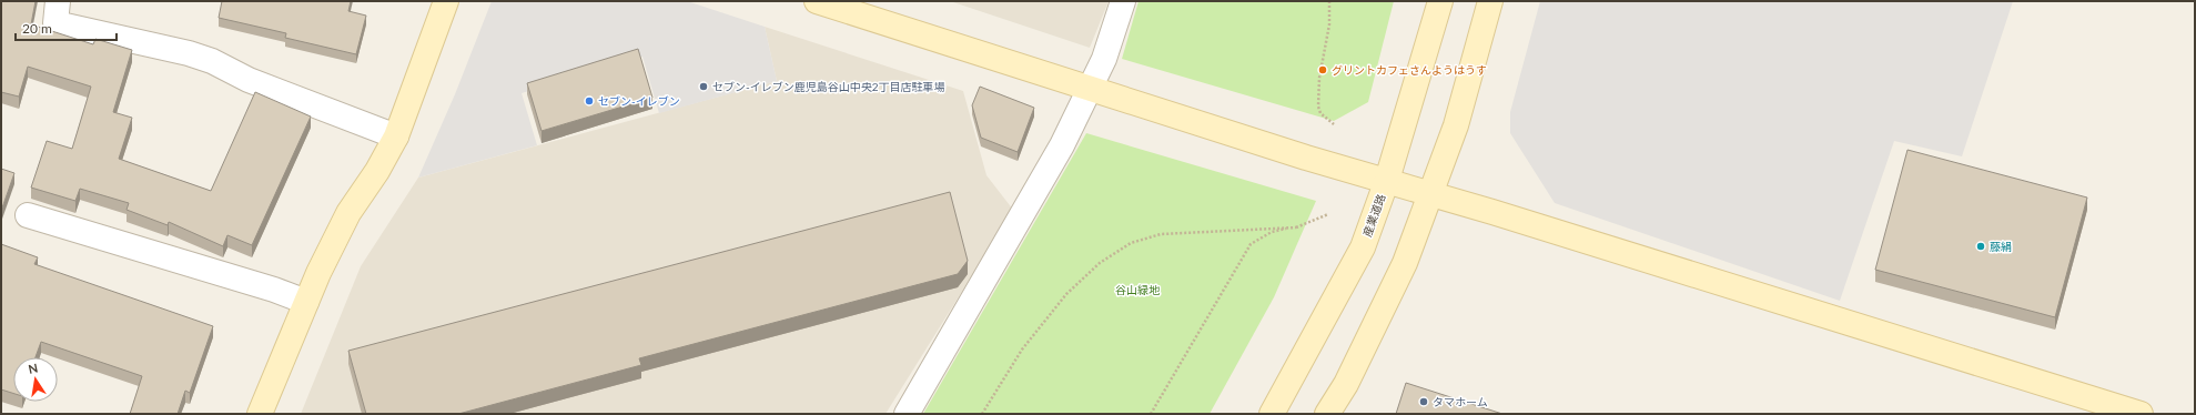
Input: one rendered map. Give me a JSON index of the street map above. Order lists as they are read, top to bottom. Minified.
{"streets":{"street":["産業道路"]},"parks":["谷山緑地"],"places":["グリントカフェさんようはうす","セブン-イレブン鹿児島谷山中央2丁目店駐車場","セブン-イレブン","藤絹","タマホーム"],"scale_bar":"20 m","north":"top"}
